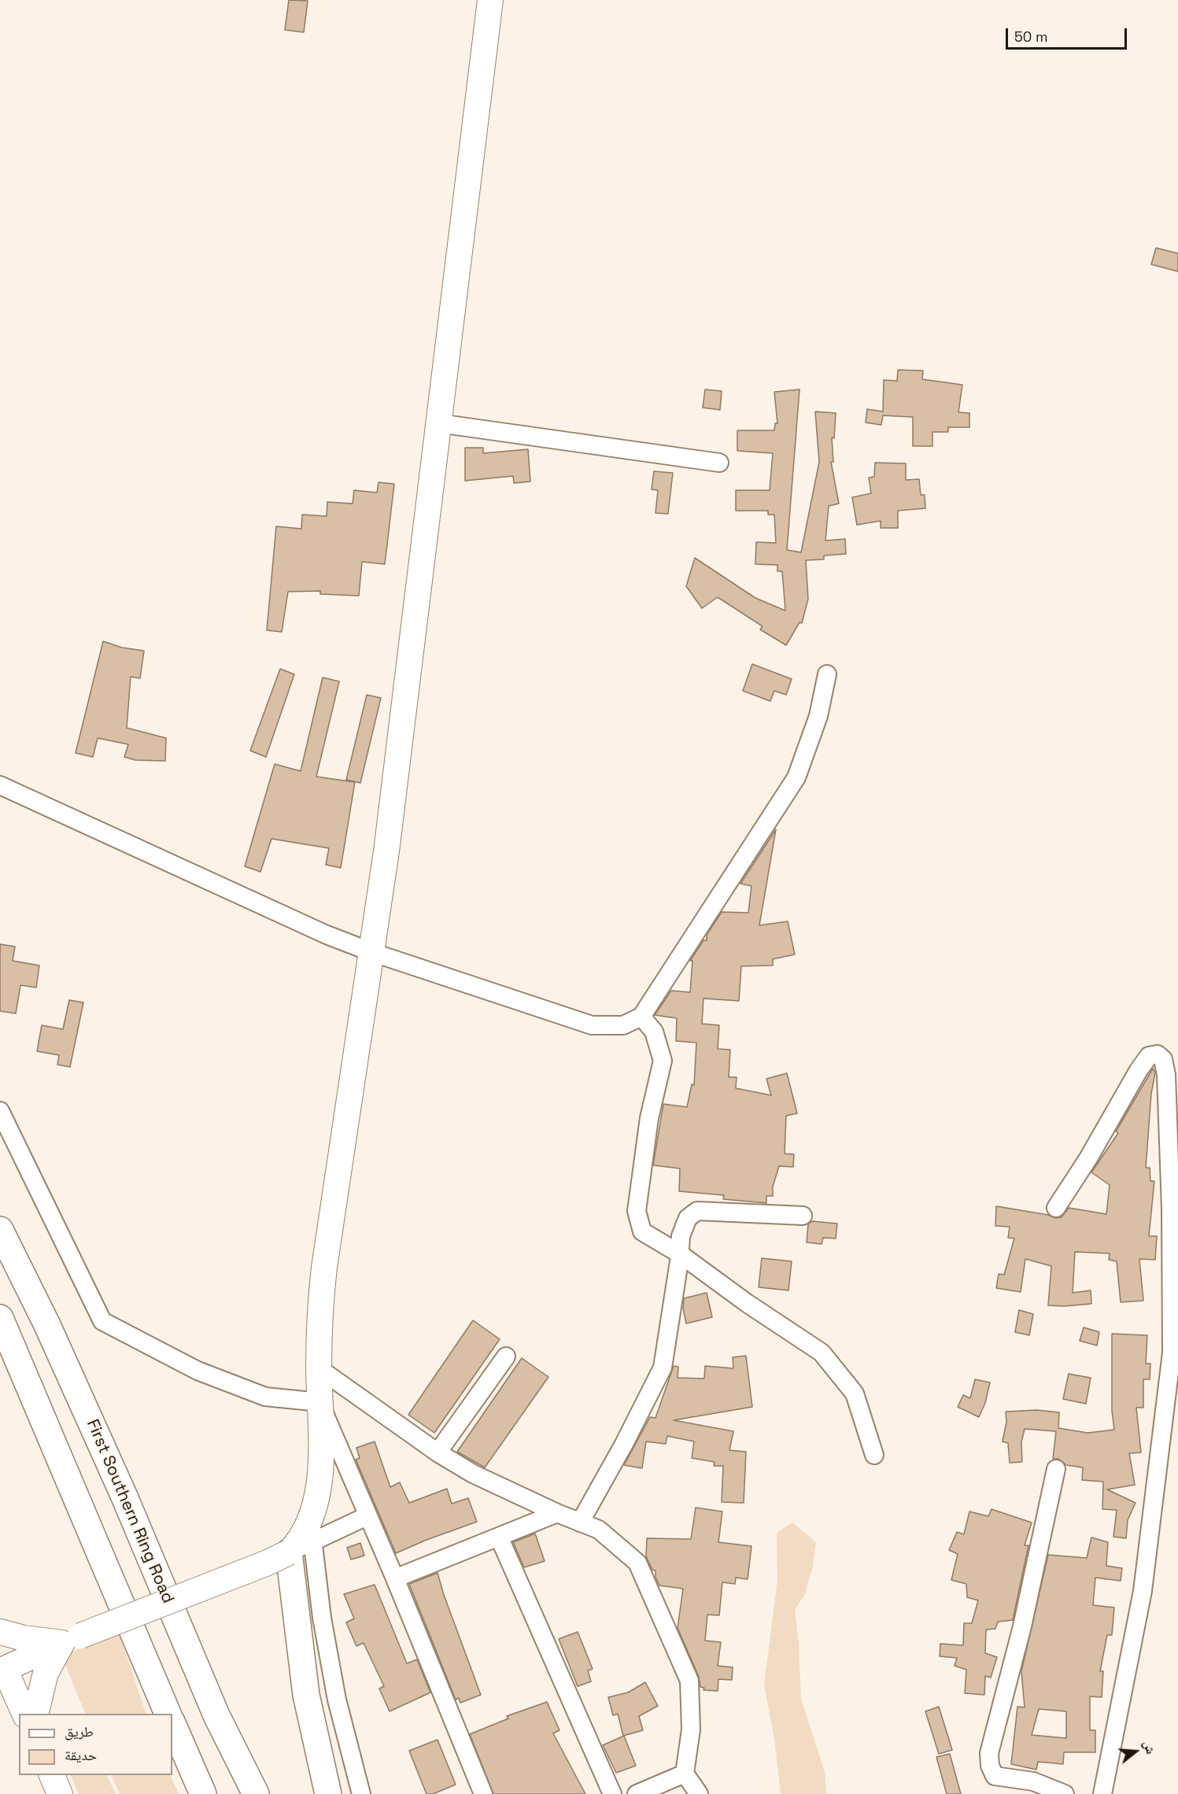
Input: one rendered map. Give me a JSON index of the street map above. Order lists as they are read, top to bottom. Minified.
{"streets":{"highway":["First Southern Ring Road"]},"legend":["طريق","حديقة"],"scale_bar":"50 m","north":"right"}
